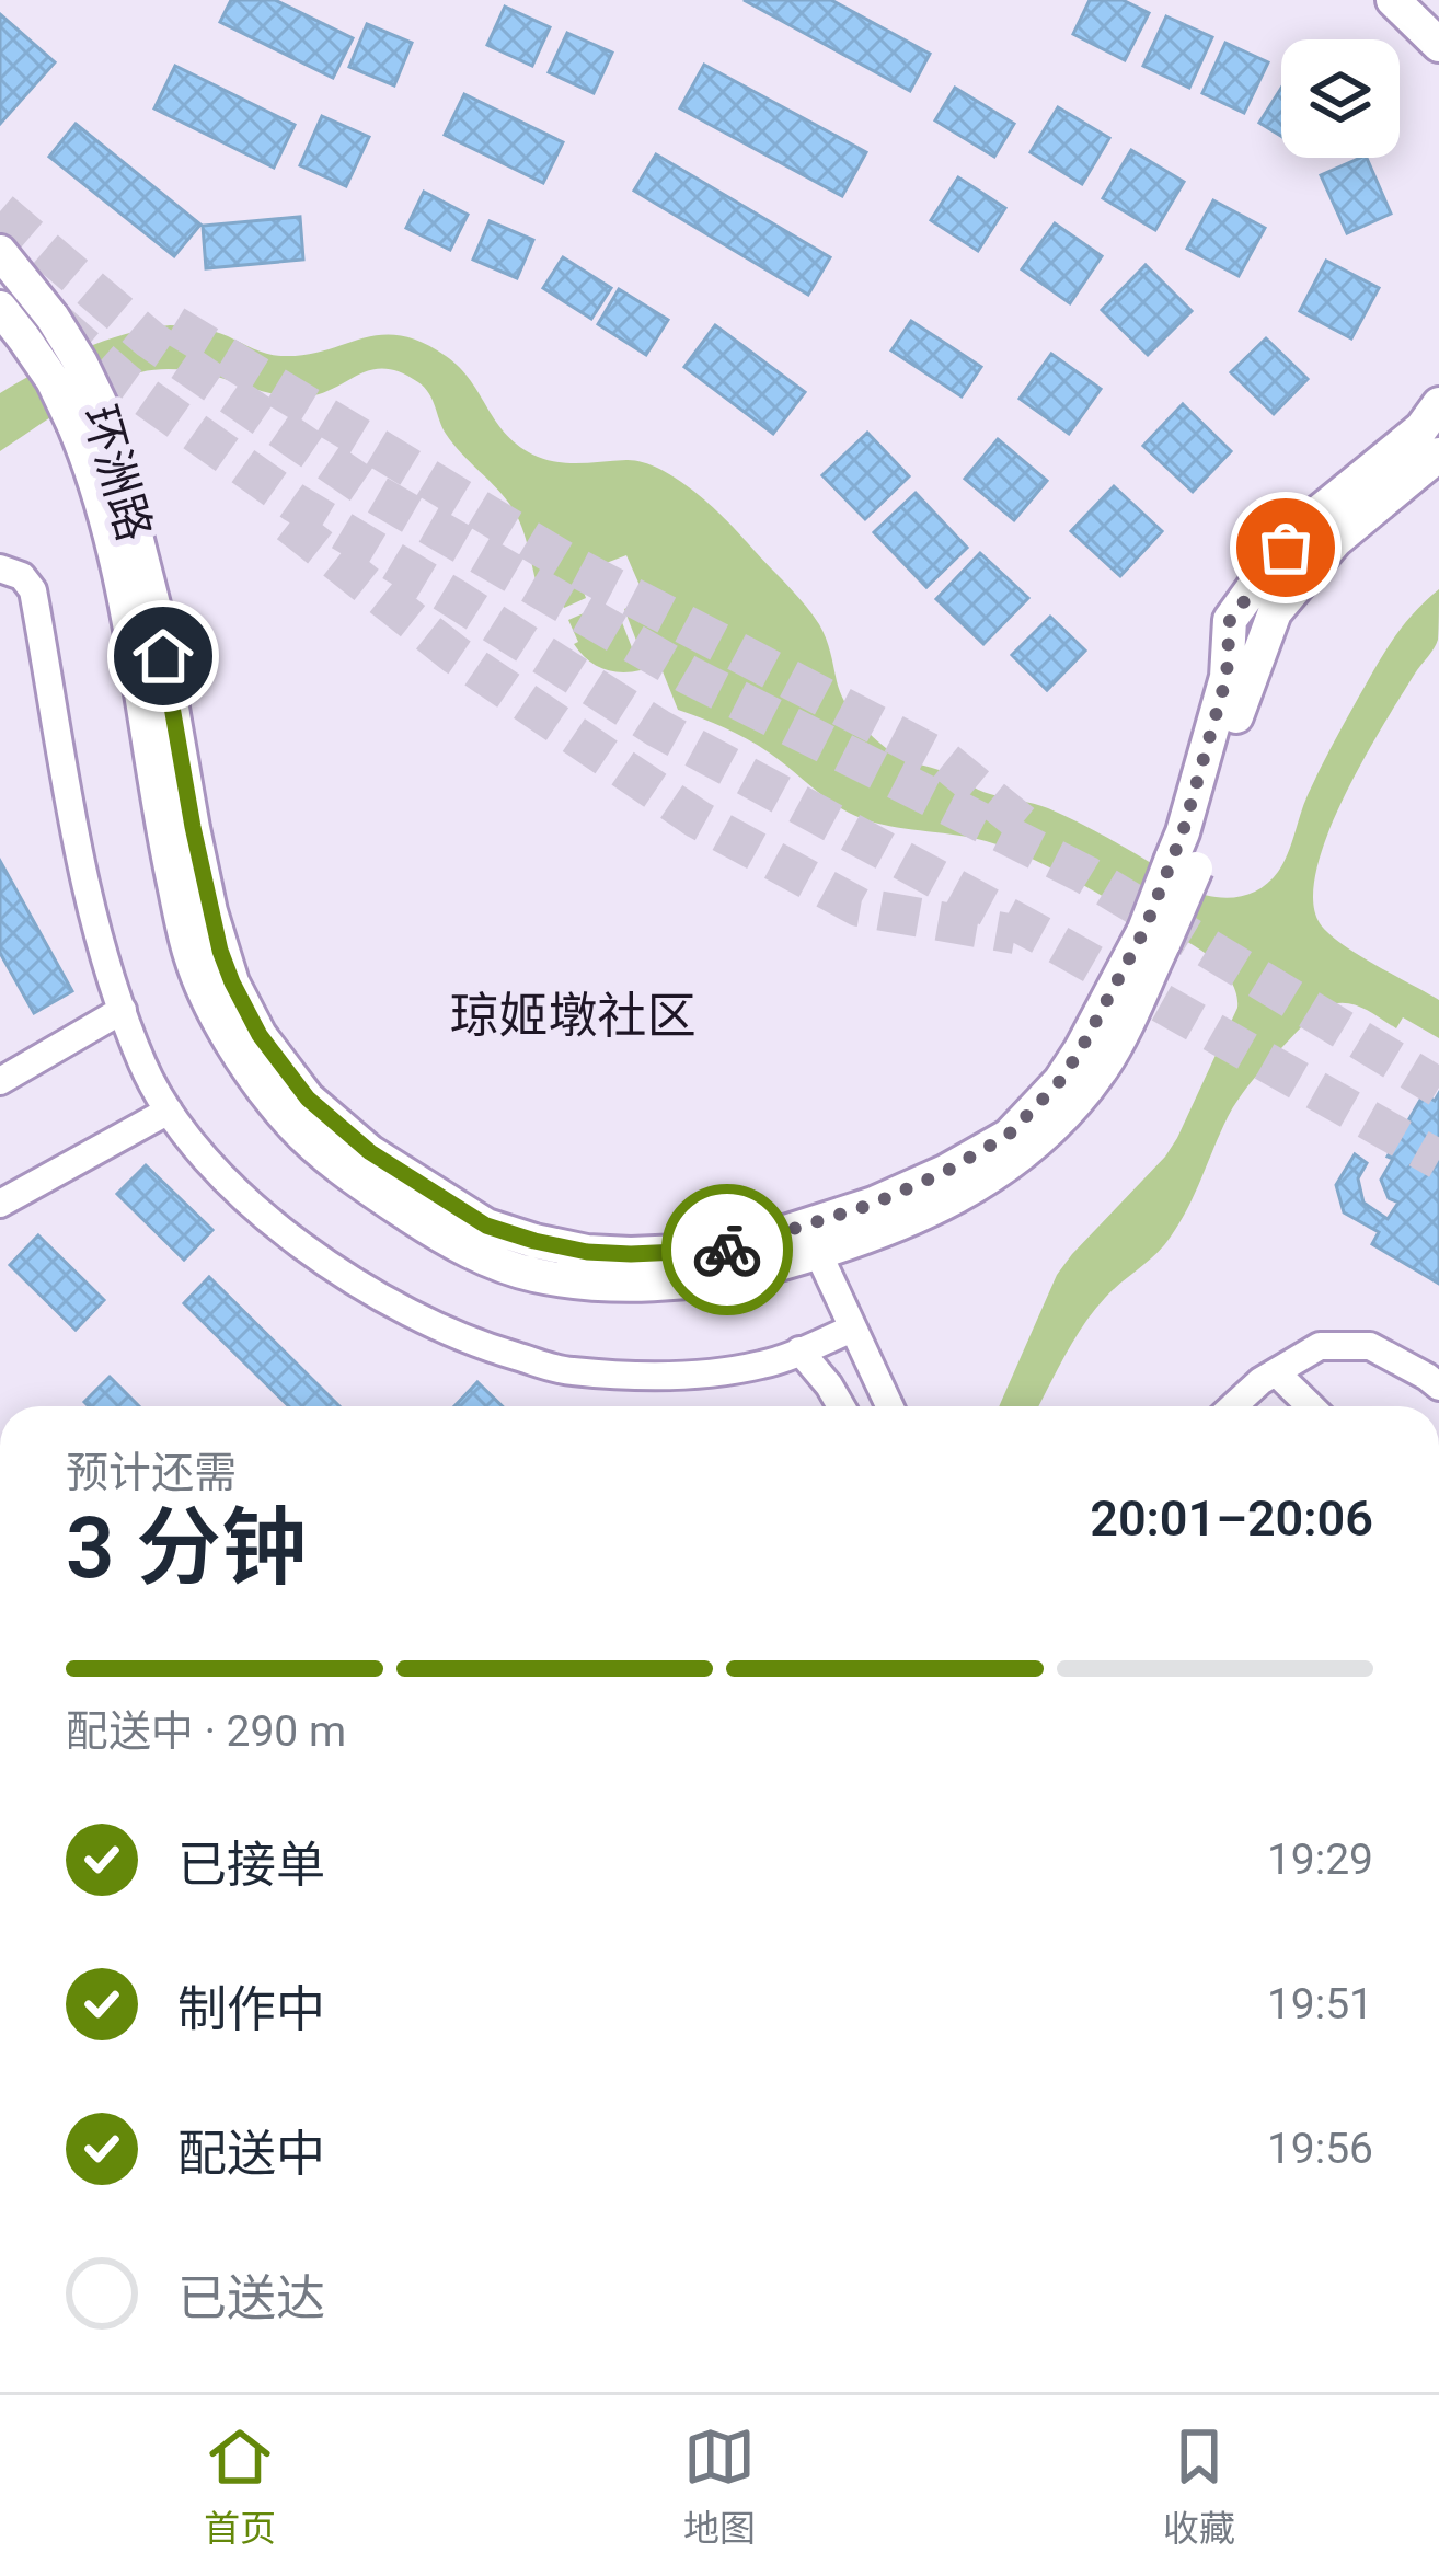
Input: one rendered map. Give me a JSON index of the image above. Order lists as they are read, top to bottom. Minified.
{"streets":{"street":["环洲路"]},"districts":["琼姬墩社区"],"page":{"heading":["3 分钟","预计还需","20:01–20:06"],"bar":"配送中 · 290 m","list":[["已接单","19:29"],["制作中","19:51"],["配送中","19:56"],"已送达"],"tabs":["首页","地图","收藏"]}}
